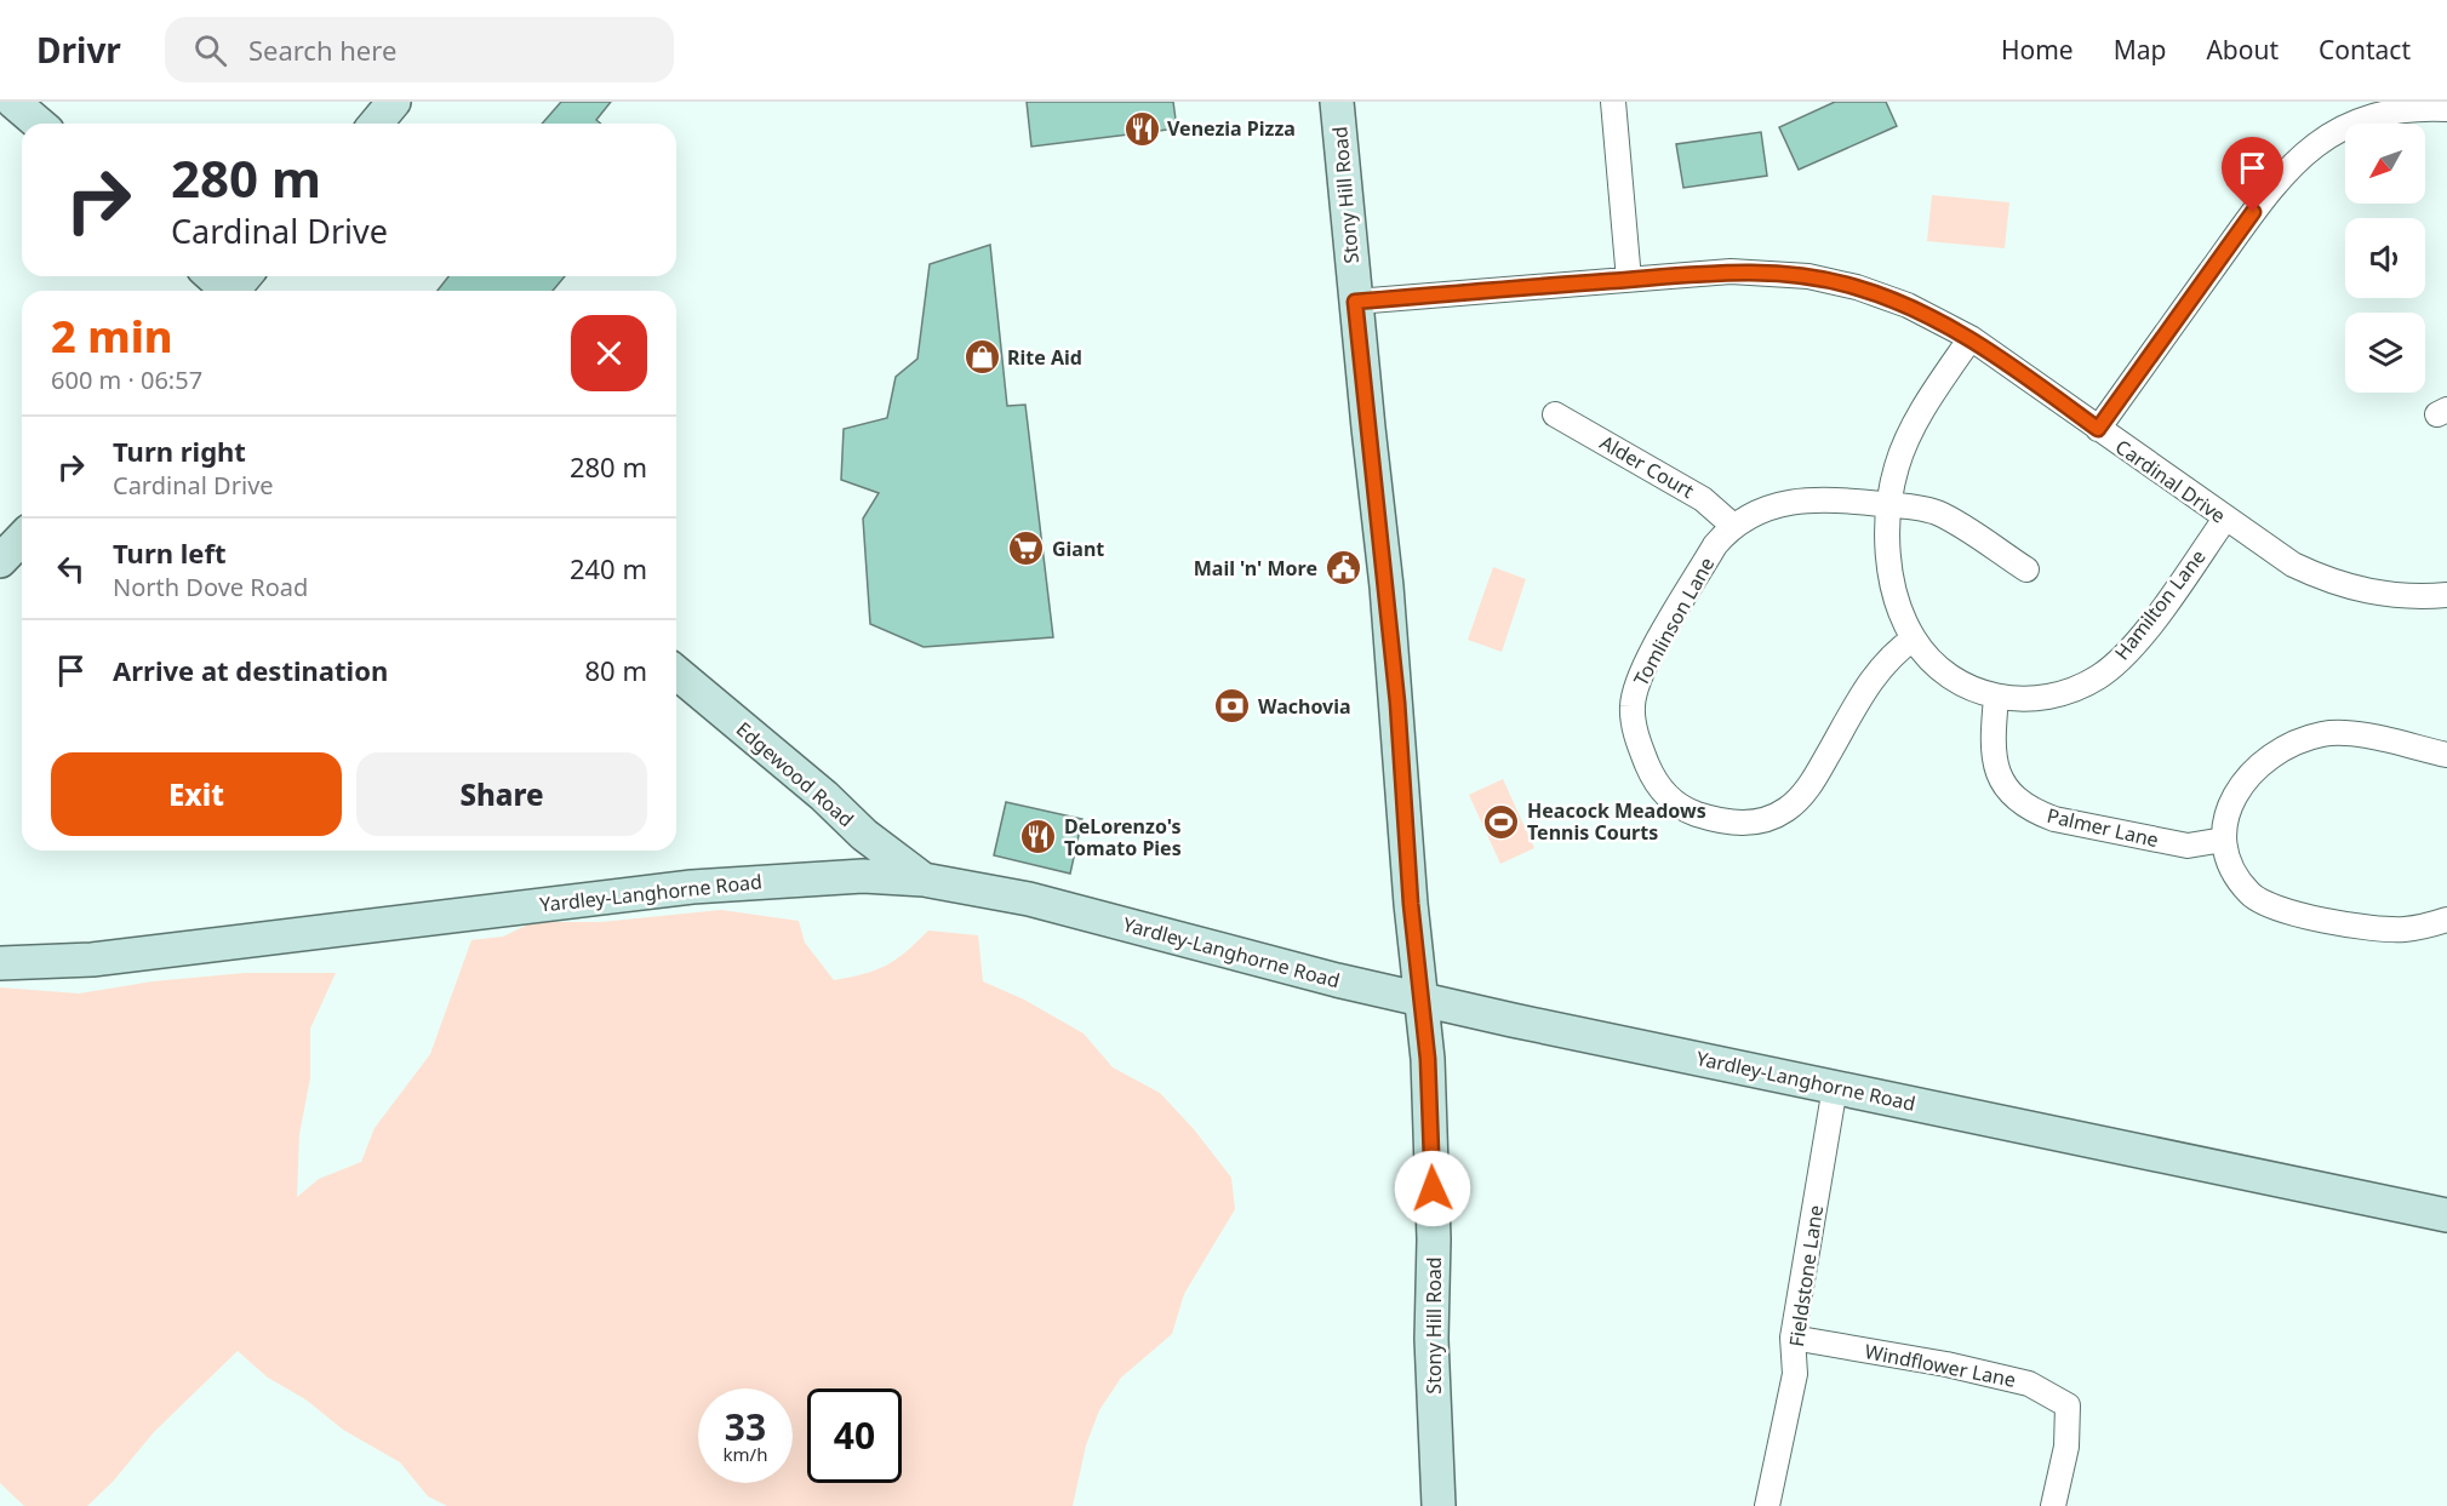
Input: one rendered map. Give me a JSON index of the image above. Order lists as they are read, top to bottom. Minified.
{"streets":{"main road":["Stony Hill Road","Edgewood Road","Yardley-Langhorne Road"],"street":["Alder Court","Cardinal Drive","Hamilton Lane","Tomlinson Lane","Palmer Lane","Fieldstone Lane","Windflower Lane"]},"crossings":[["Stony Hill Road","Cardinal Drive"],["Stony Hill Road","Yardley-Langhorne Road"],["Alder Court","Tomlinson Lane"],["Cardinal Drive","Hamilton Lane"],["Hamilton Lane","Tomlinson Lane"],["Hamilton Lane","Palmer Lane"],["Edgewood Road","Yardley-Langhorne Road"],["Yardley-Langhorne Road","Fieldstone Lane"],["Fieldstone Lane","Windflower Lane"]],"places":{"restaurant":["Venezia Pizza","DeLorenzo's Tomato Pies"],"shop":["Rite Aid"],"supermarket":["Giant"],"public building":["Mail 'n' More"],"bank":["Wachovia"],"sports":["Heacock Meadows Tennis Courts"]},"north":"bottom left","page":{"header":"Drivr","search":"Search here","nav":["Home","Map","About","Contact"],"turn":["280 m","Cardinal Drive"],"heading":["2 min","600 m · 06:57"],"list":[{"name":"Turn right","note":"Cardinal Drive","value":"280 m"},{"name":"Turn left","note":"North Dove Road","value":"240 m"},{"name":"Arrive at destination","value":"80 m"}],"buttons":["Exit","Share"],"speed":"33 km/h","limit":"40"}}
